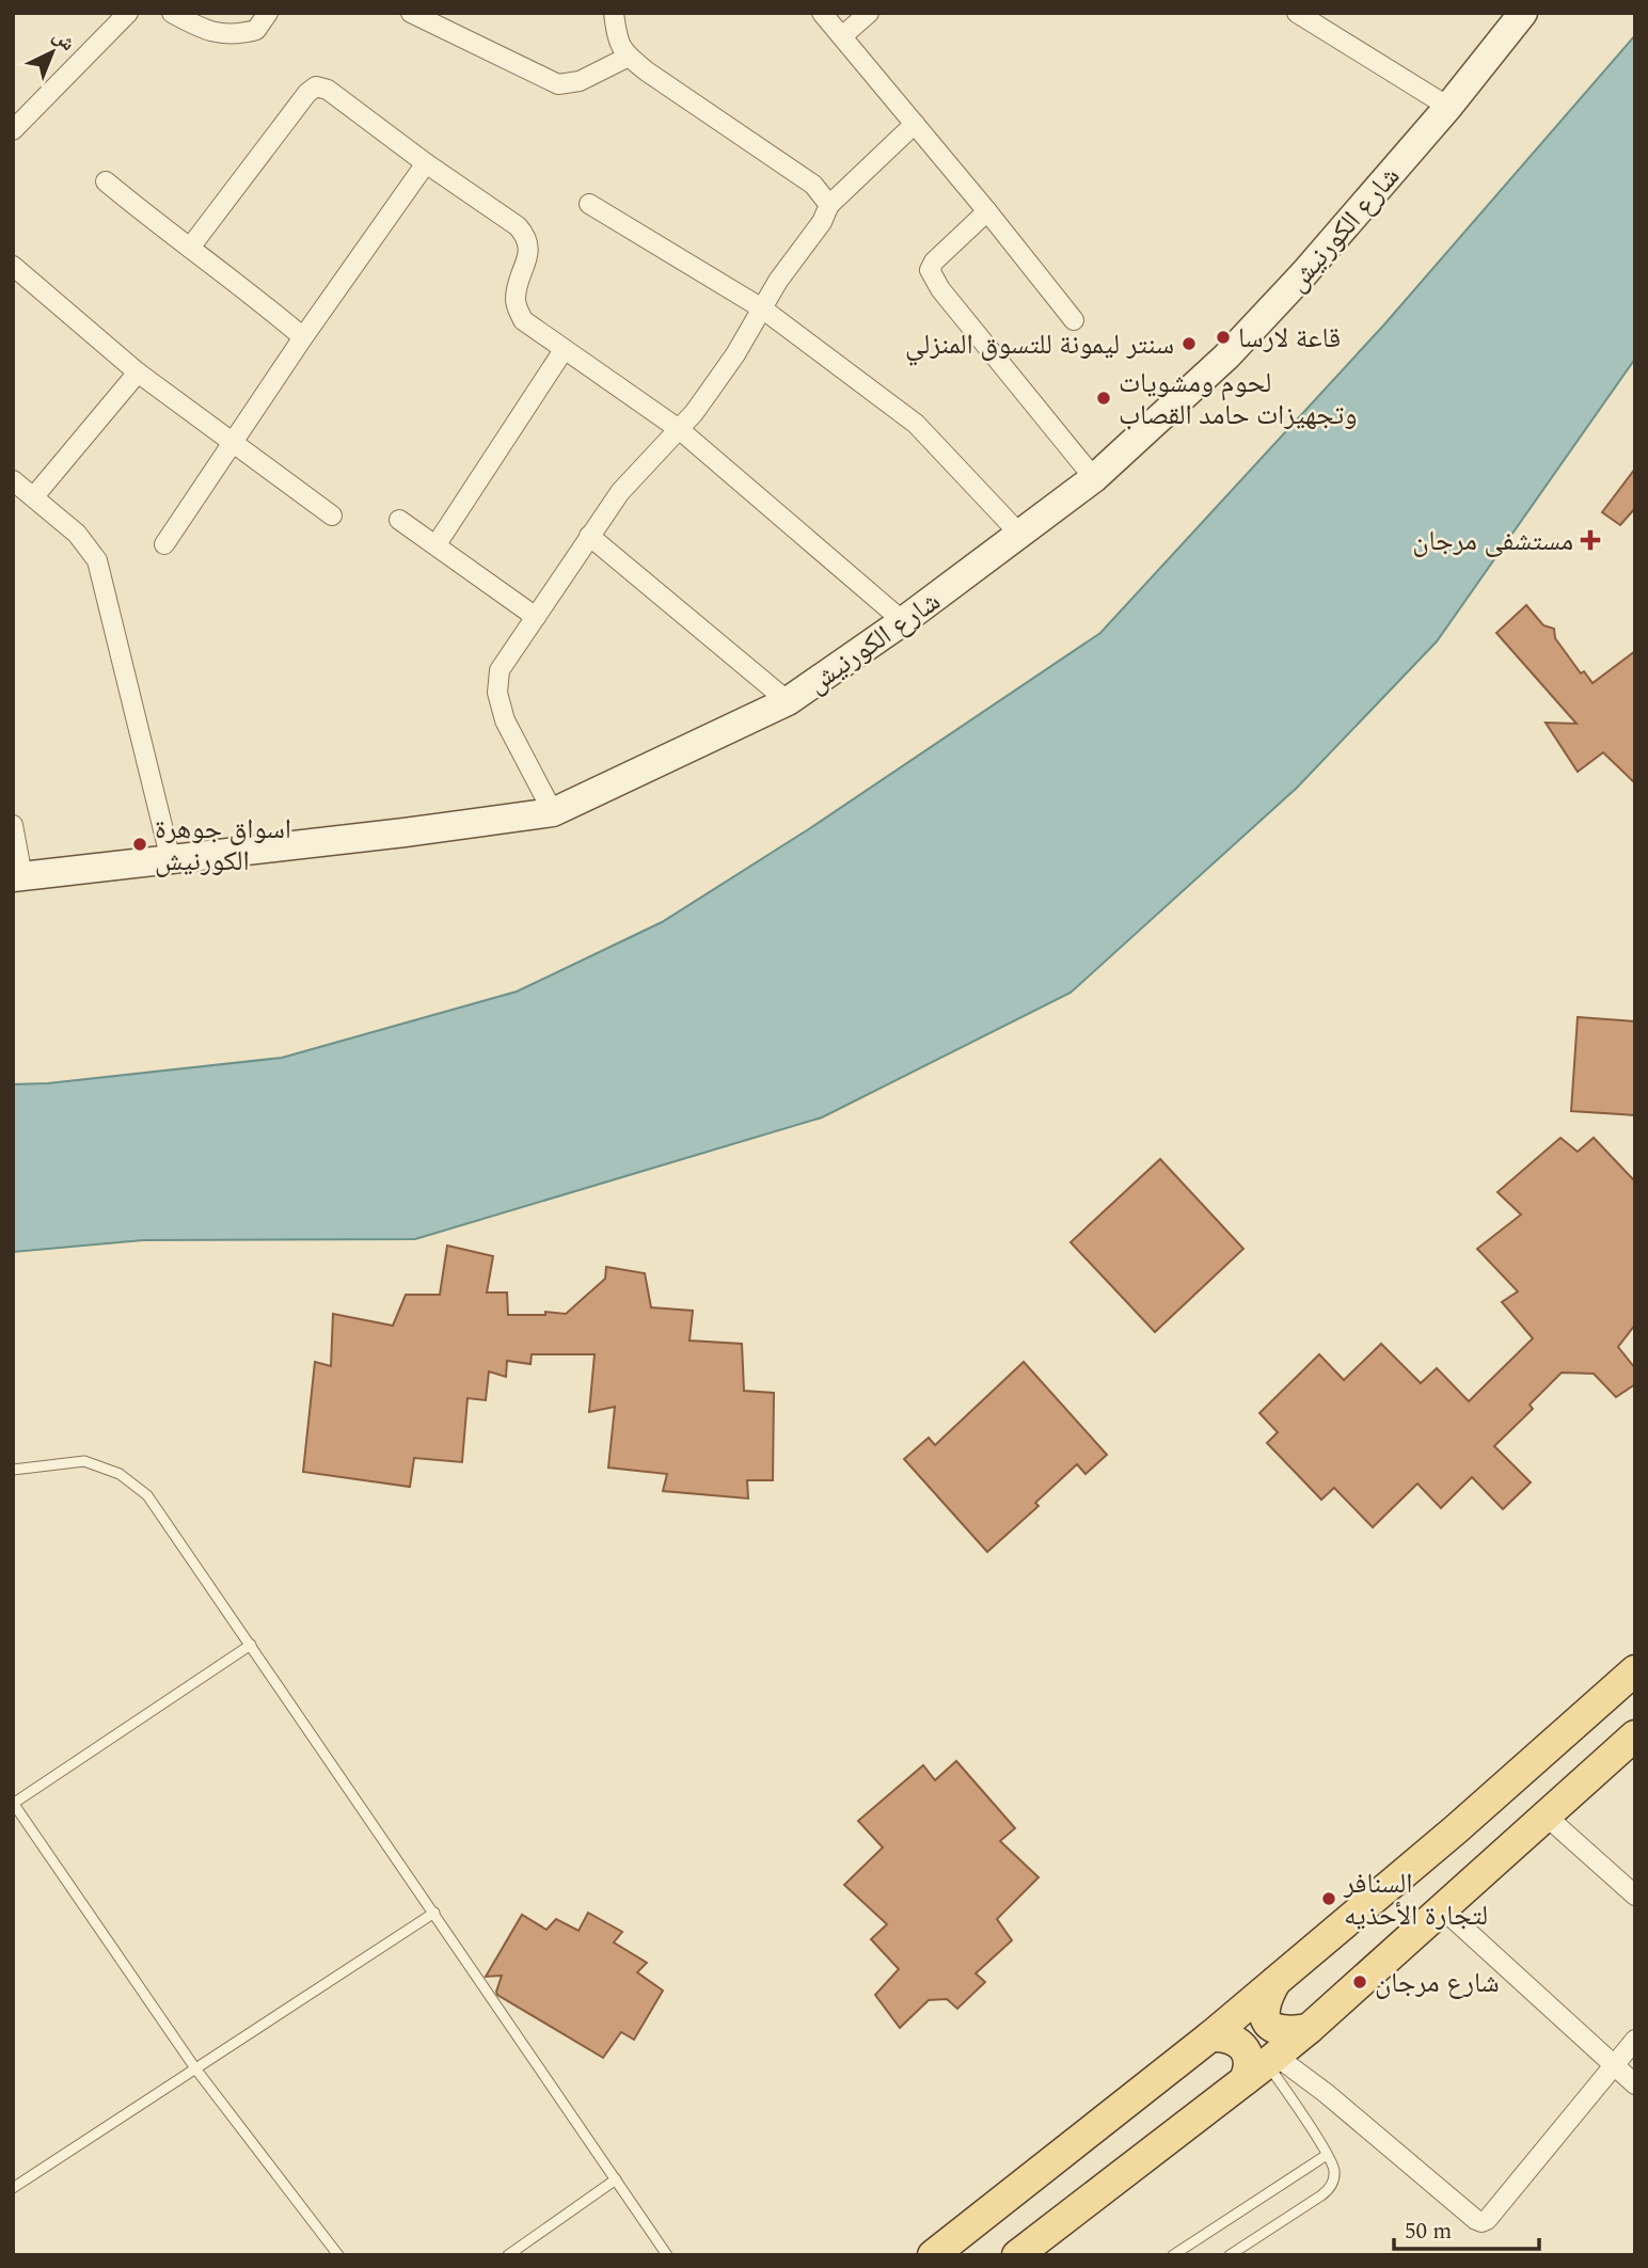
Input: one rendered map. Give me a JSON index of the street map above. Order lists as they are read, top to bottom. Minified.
{"streets":{"street":["شارع الكورنيش"]},"places":{"other":["قاعة لارسا","سنتر ليمونة للتسوق المنزلي","لحوم ومشويات وتجهيزات حامد القصاب","اسواق جوهرة الكورنيش","السنافر لتجارة الأحذيه","شارع مرجان"],"health":["مستشفى مرجان"]},"scale_bar":"50 m","north":"top right"}
